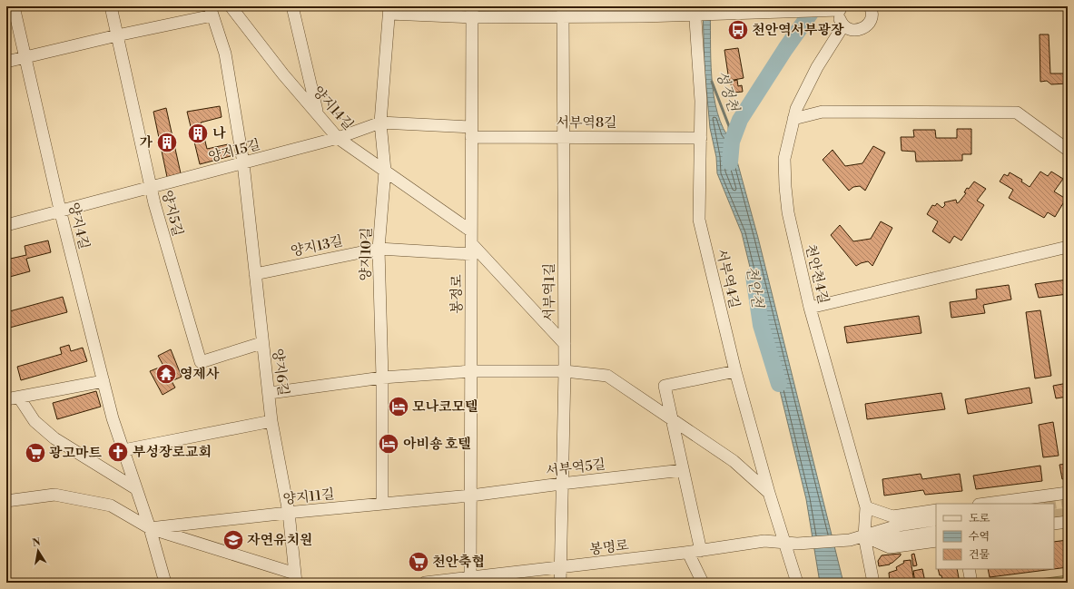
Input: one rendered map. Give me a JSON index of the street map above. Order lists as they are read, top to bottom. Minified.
{"streets":{"street":["양지14길","서부역8길","양지15길","양지5길","양지4길","양지13길","양지10길","천안천4길","서부역4길","서부역1길","봉정로","양지6길","서부역5길","양지11길","봉명로"]},"crossings":[["양지14길","양지15길"],["양지14길","양지10길"],["양지14길","봉정로"],["서부역8길","양지15길"],["서부역8길","서부역4길"],["서부역8길","서부역1길"],["서부역8길","봉정로"],["양지15길","양지5길"],["양지15길","양지4길"],["양지15길","양지10길"],["양지15길","봉정로"],["양지15길","양지6길"],["양지5길","양지6길"],["양지4길","양지11길"],["양지13길","양지10길"],["양지13길","봉정로"],["양지13길","양지6길"],["양지10길","양지11길"],["천안천4길","봉명로"],["서부역4길","봉명로"],["서부역1길","서부역5길"],["서부역1길","봉명로"],["봉정로","서부역5길"],["봉정로","양지11길"],["봉정로","봉명로"],["양지6길","양지11길"],["서부역5길","양지11길"]],"water":["성정천","천안천"],"places":{"bus stop":["천안역서부광장"],"building":["나","가"],"temple":["영제사"],"hotel":["모나코모텔","아비숑 호텔"],"church":["부성장로교회"],"supermarket":["광고마트","천안축협"],"school or university":["자연유치원"]},"legend":["도로","수역","건물"],"north":"top"}
